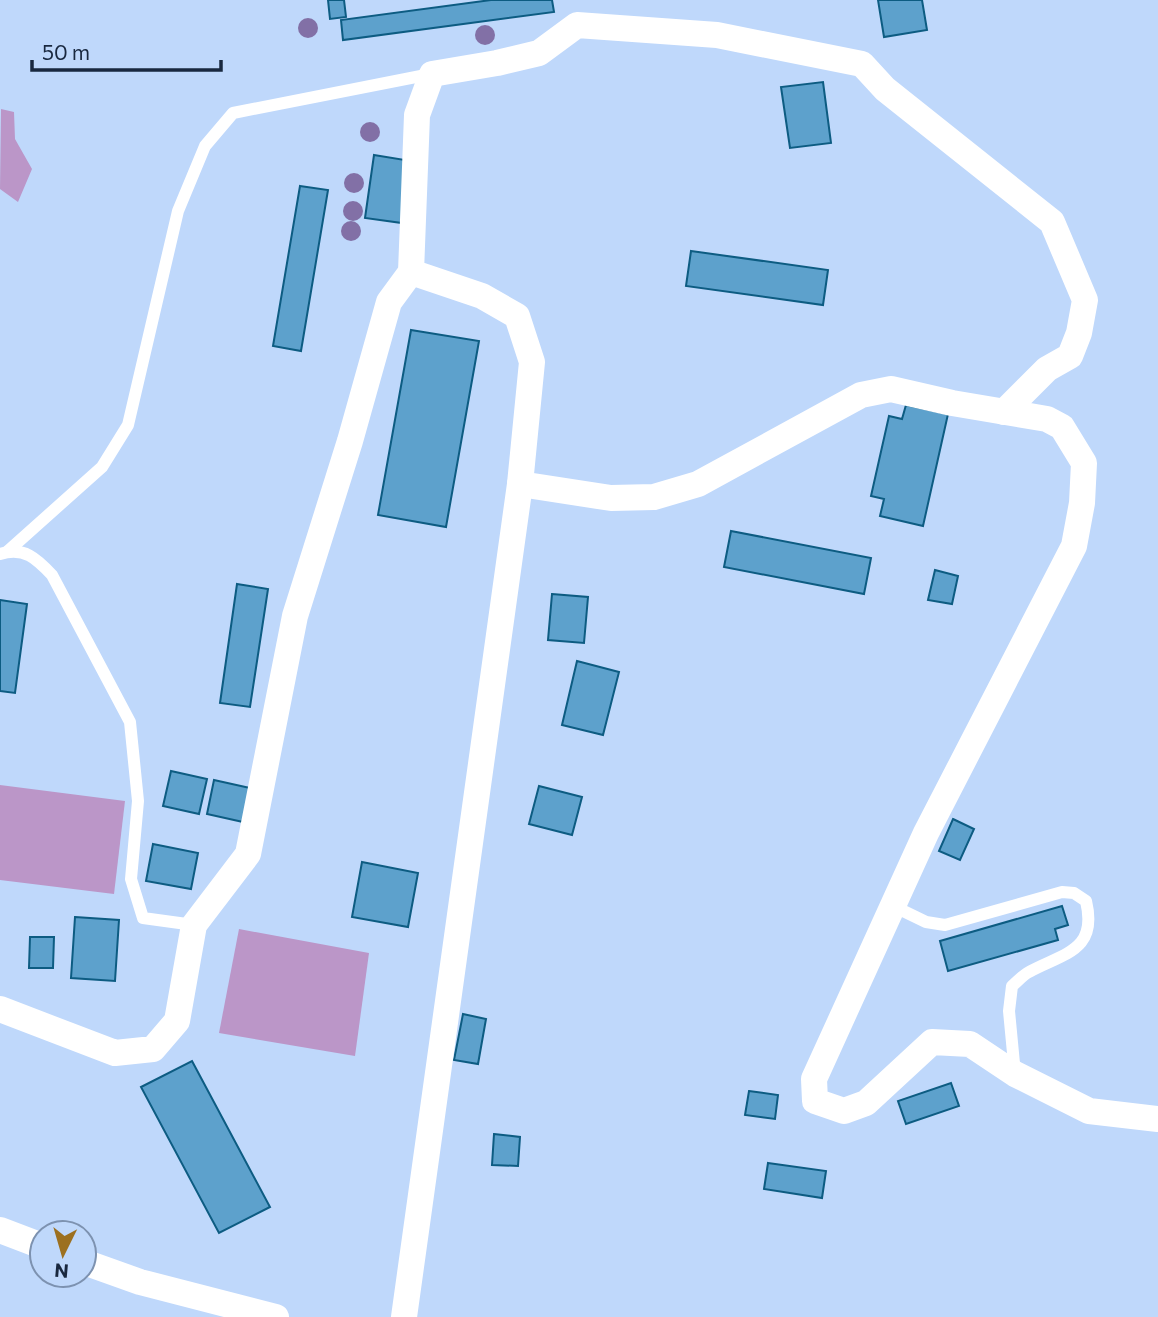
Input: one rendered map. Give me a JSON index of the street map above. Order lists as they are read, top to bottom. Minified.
{"scale_bar":"50 m","north":"bottom"}
